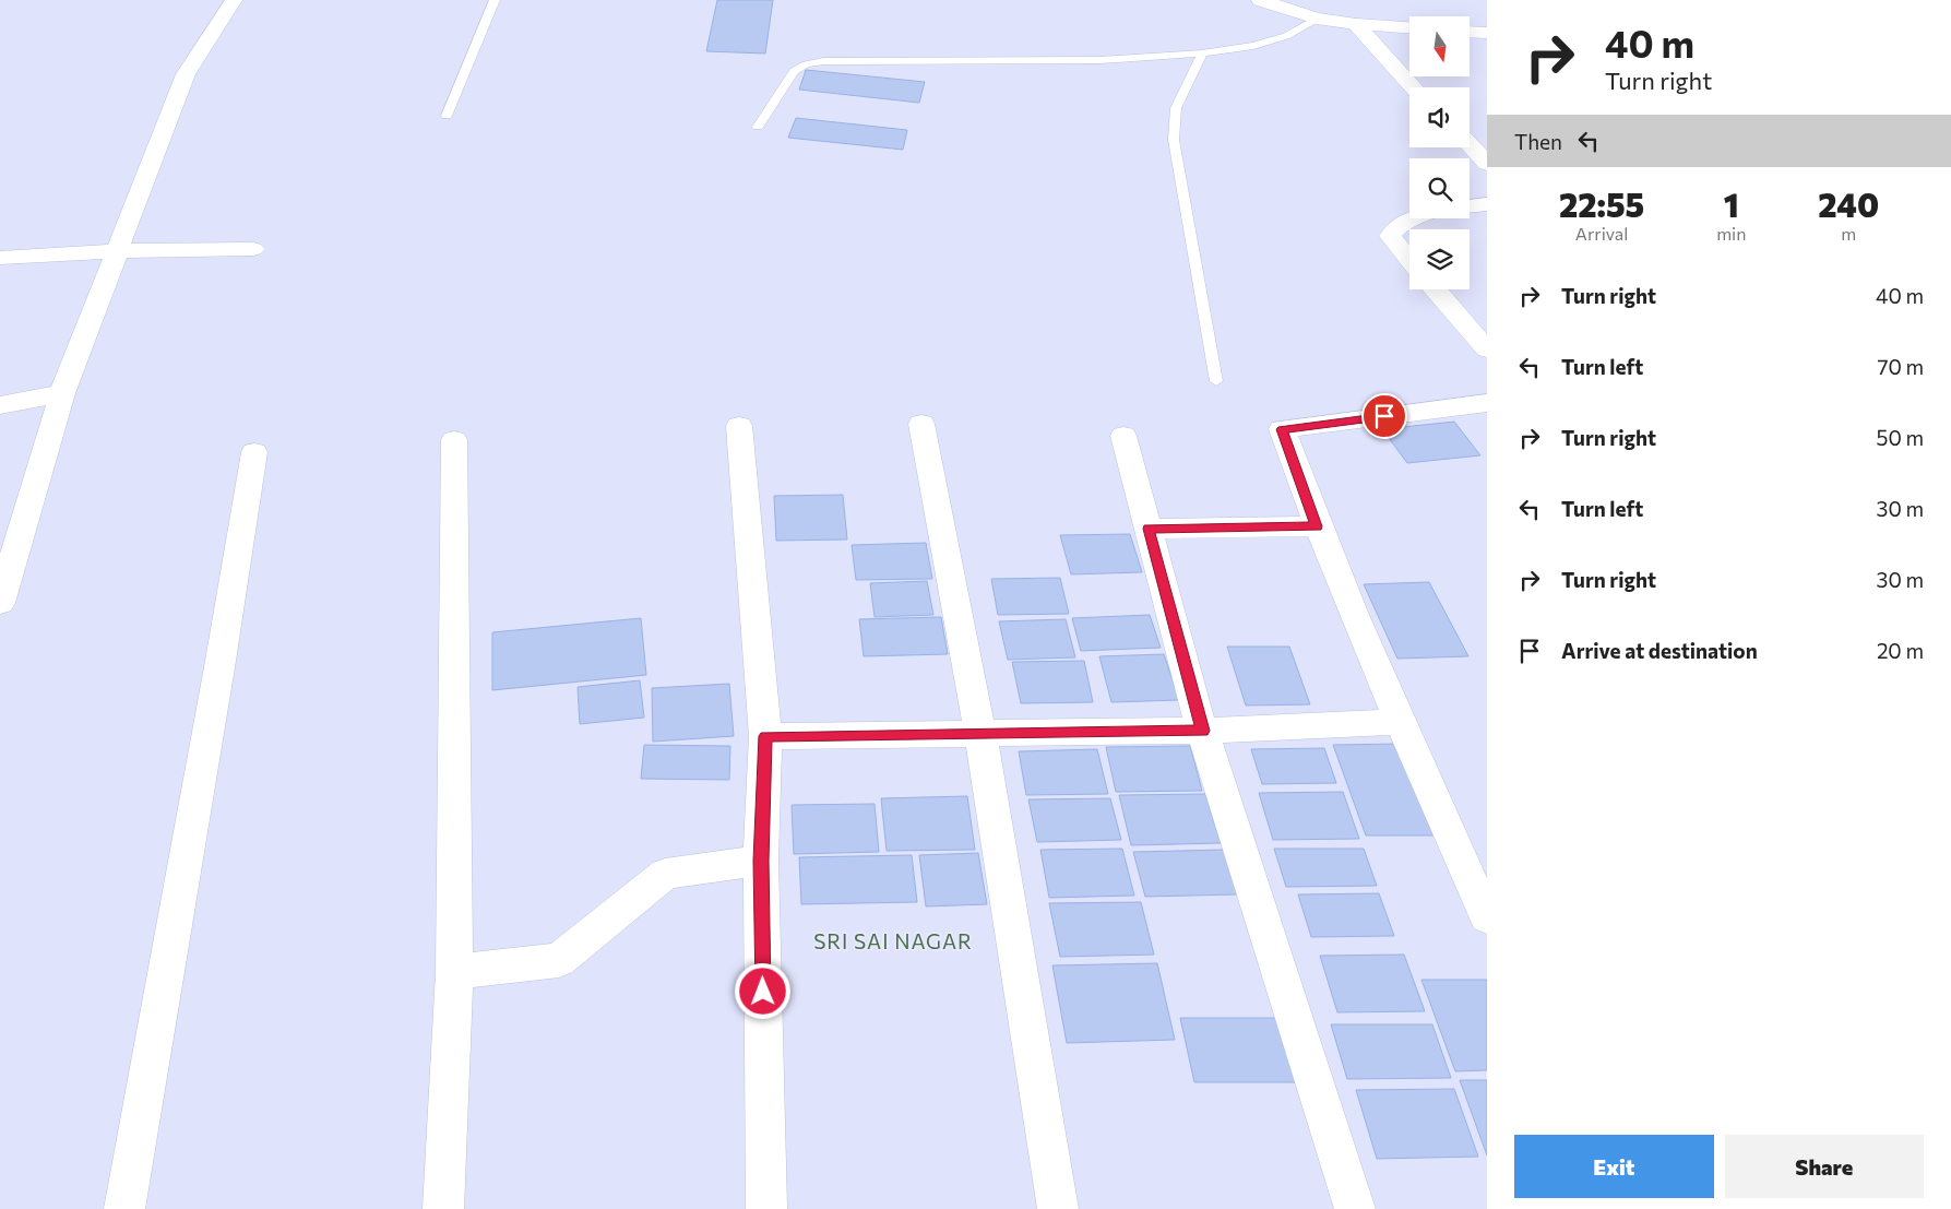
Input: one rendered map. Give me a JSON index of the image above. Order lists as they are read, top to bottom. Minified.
{"districts":["SRI SAI NAGAR"],"north":"bottom","page":{"turn":["40 m","Turn right"],"then":"Then","eta":["22:55","Arrival","1","min","240","m"],"list":[{"name":"Turn right","value":"40 m"},{"name":"Turn left","value":"70 m"},{"name":"Turn right","value":"50 m"},{"name":"Turn left","value":"30 m"},{"name":"Turn right","value":"30 m"},{"name":"Arrive at destination","value":"20 m"}],"buttons":["Exit","Share"]}}
